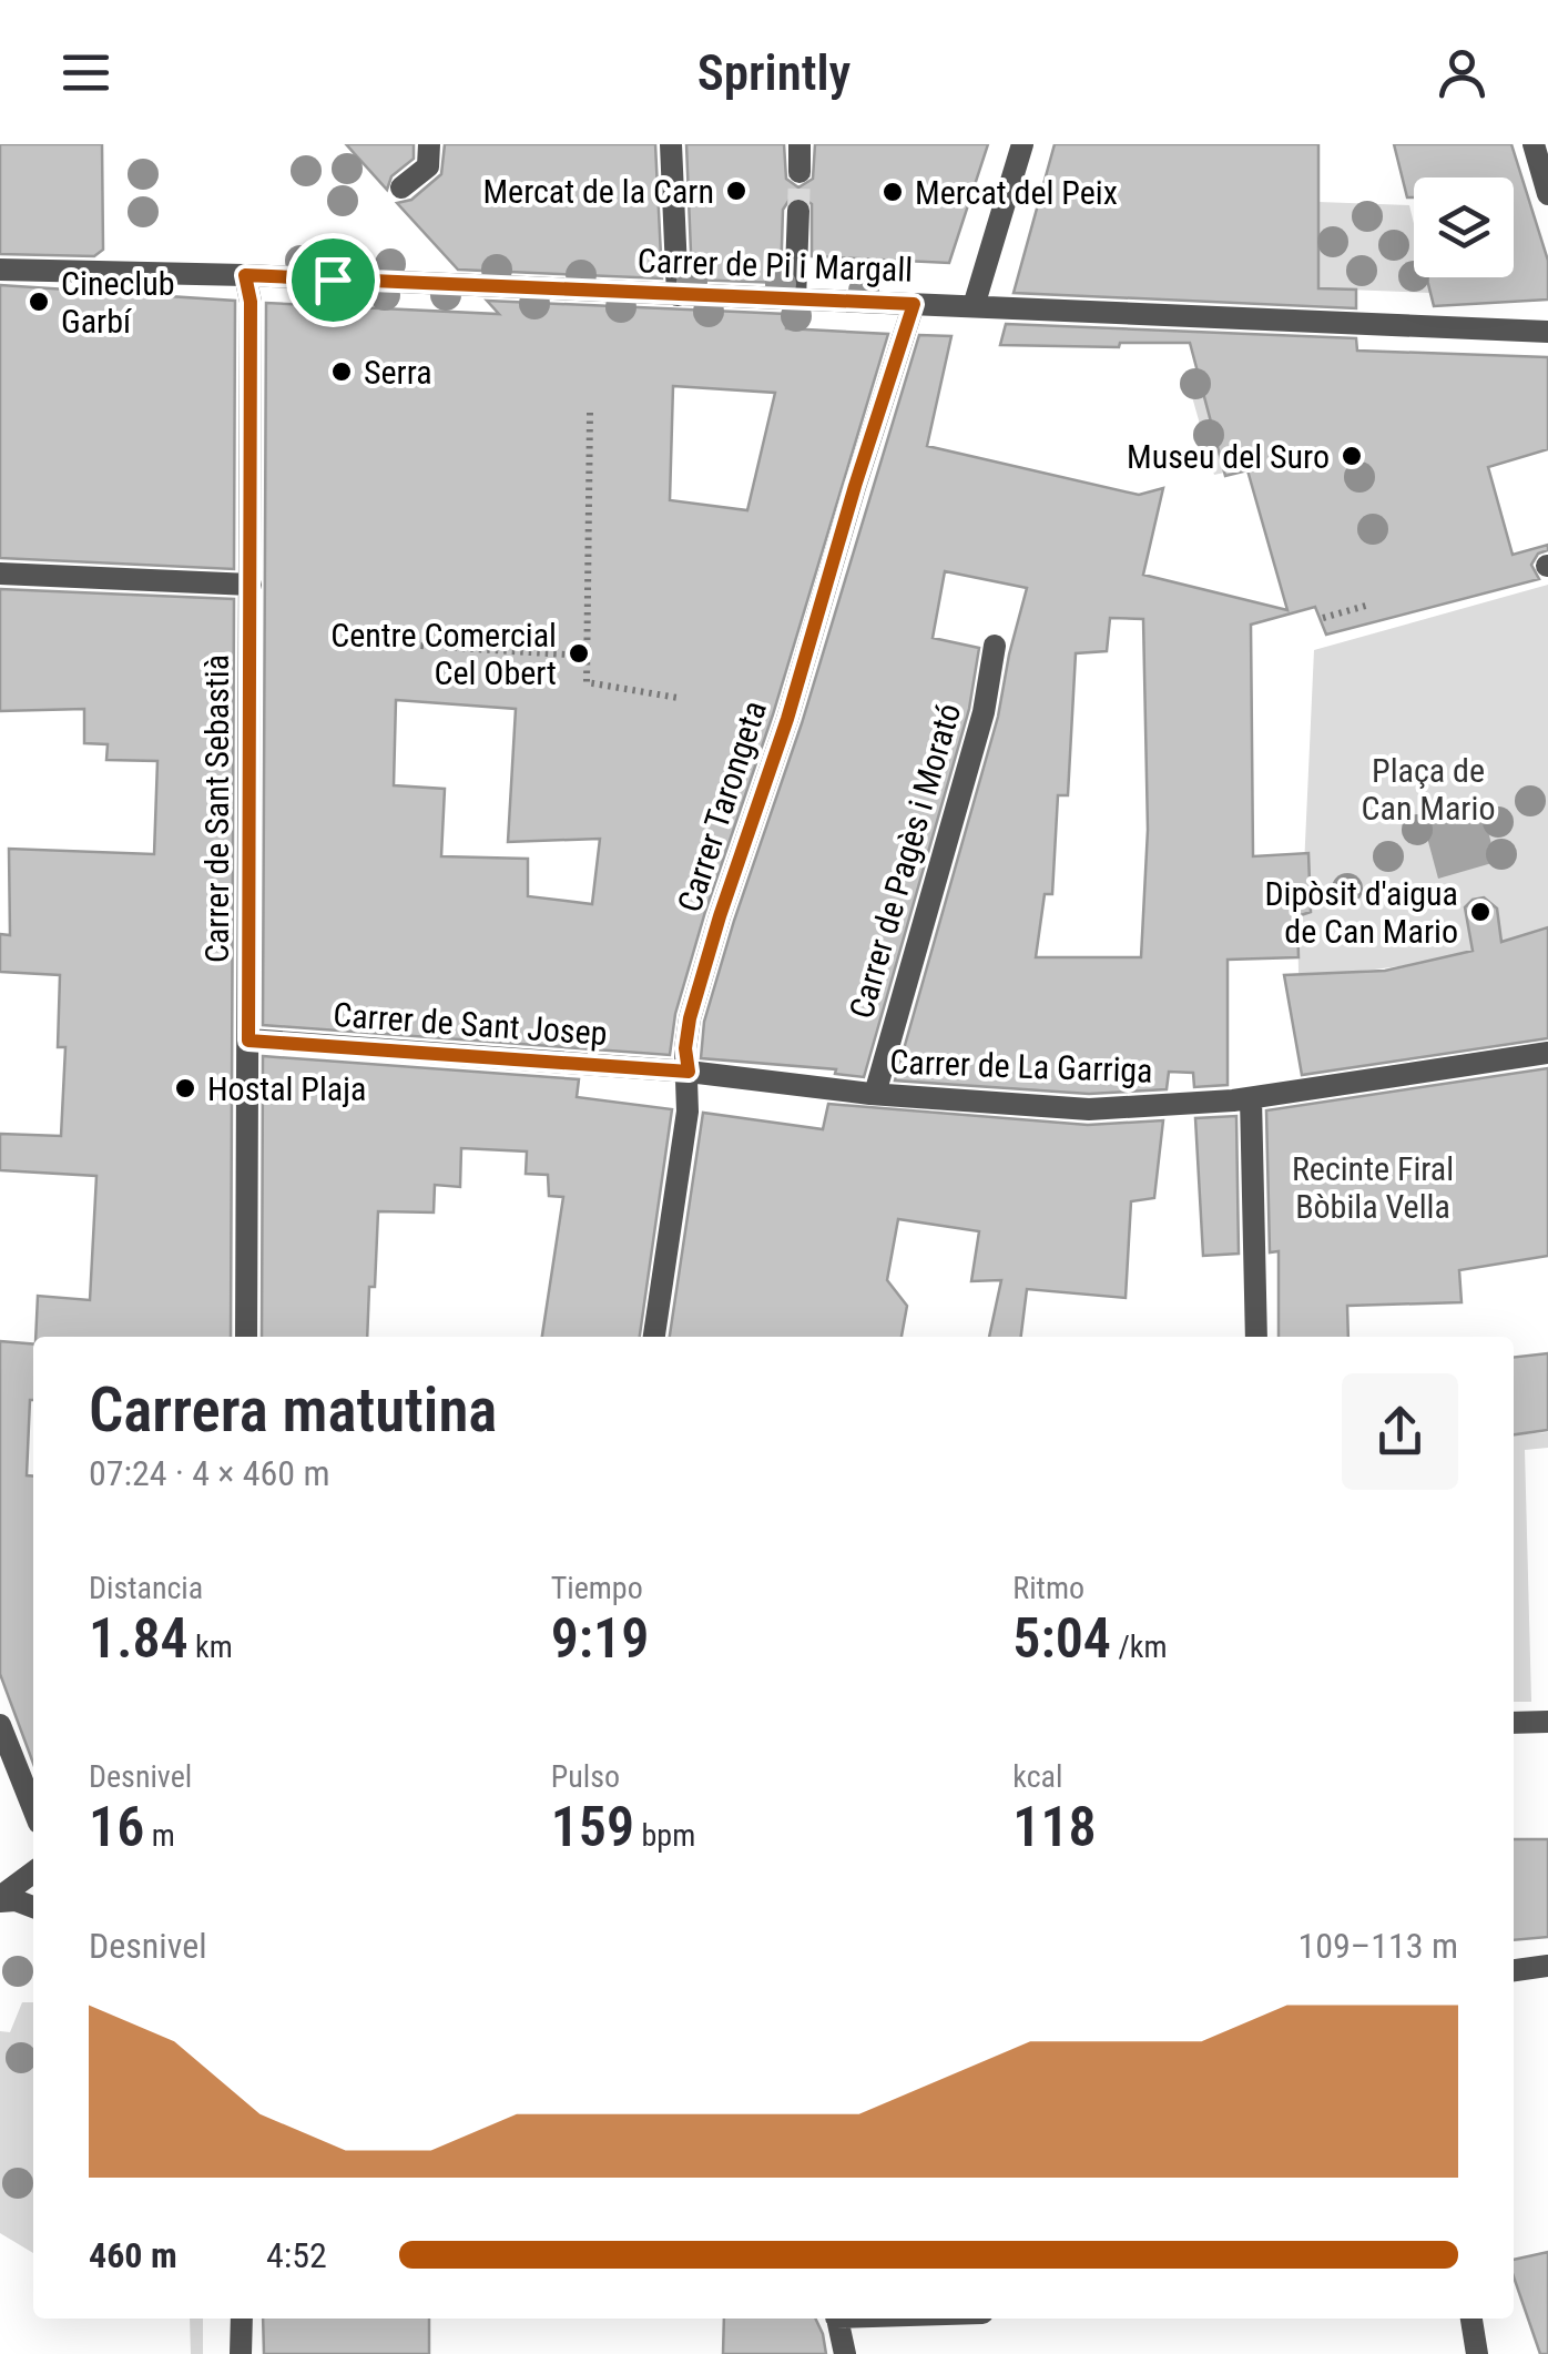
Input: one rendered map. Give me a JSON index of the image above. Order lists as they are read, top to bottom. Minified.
{"streets":{"street":["Carrer de Pi i Margall","Carrer Tarongeta","Carrer de Sant Sebastià","Carrer de Pagès i Morató","Carrer de Sant Josep","Carrer de La Garriga"]},"crossings":[["Carrer de Pi i Margall","Carrer Tarongeta"],["Carrer de Pi i Margall","Carrer de Sant Sebastià"],["Carrer Tarongeta","Carrer de Sant Josep"],["Carrer Tarongeta","Carrer de La Garriga"],["Carrer de Sant Sebastià","Carrer de Sant Josep"],["Carrer de Pagès i Morató","Carrer de La Garriga"],["Carrer de Sant Josep","Carrer de La Garriga"]],"parks":["Plaça de Can Mario","Recinte Firal Bòbila Vella"],"places":["Mercat de la Carn","Mercat del Peix","Cineclub Garbí","Serra","Museu del Suro","Centre Comercial Cel Obert","Dipòsit d'aigua de Can Mario","Hostal Plaja"],"page":{"header":"Sprintly","heading":["Carrera matutina","07:24 · 4 × 460 m"],"stats":[["Distancia","1.84 km"],["Tiempo","9:19"],["Ritmo","5:04 /km"],["Desnivel","16 m"],["Pulso","159 bpm"],["kcal","118"]],"chart":["Desnivel","109–113 m"],"list":[{"name":"460 m","note":"4:52"}]}}
